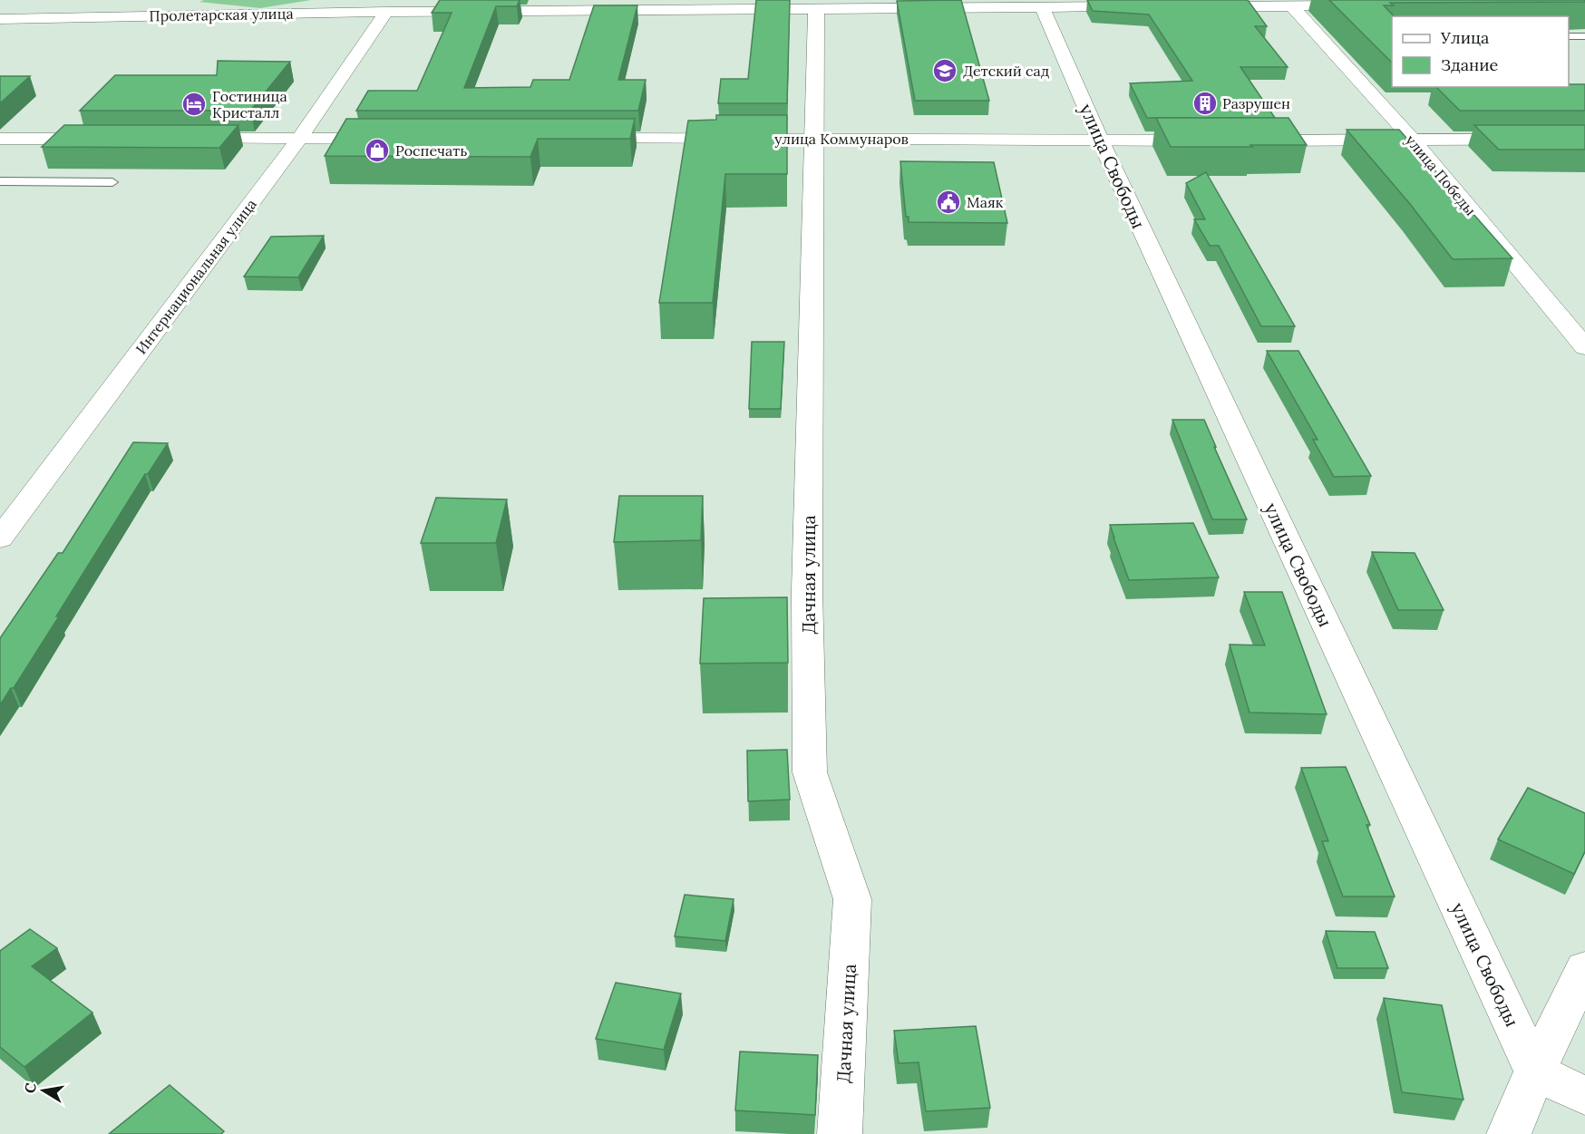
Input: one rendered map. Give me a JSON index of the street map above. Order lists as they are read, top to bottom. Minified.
{"streets":{"street":["Пролетарская улица","улица Коммунаров","улица Свободы","улица Победы","Интернациональная улица","Дачная улица"]},"crossings":[["Пролетарская улица","улица Свободы"],["Пролетарская улица","Интернациональная улица"],["Пролетарская улица","Дачная улица"],["улица Коммунаров","улица Свободы"],["улица Коммунаров","Дачная улица"]],"places":{"school or university":["Детский сад"],"building":["Разрушен"],"hotel":["Гостиница Кристалл"],"shop":["Роспечать"],"public building":["Маяк"]},"legend":["Улица","Здание"],"north":"left"}
